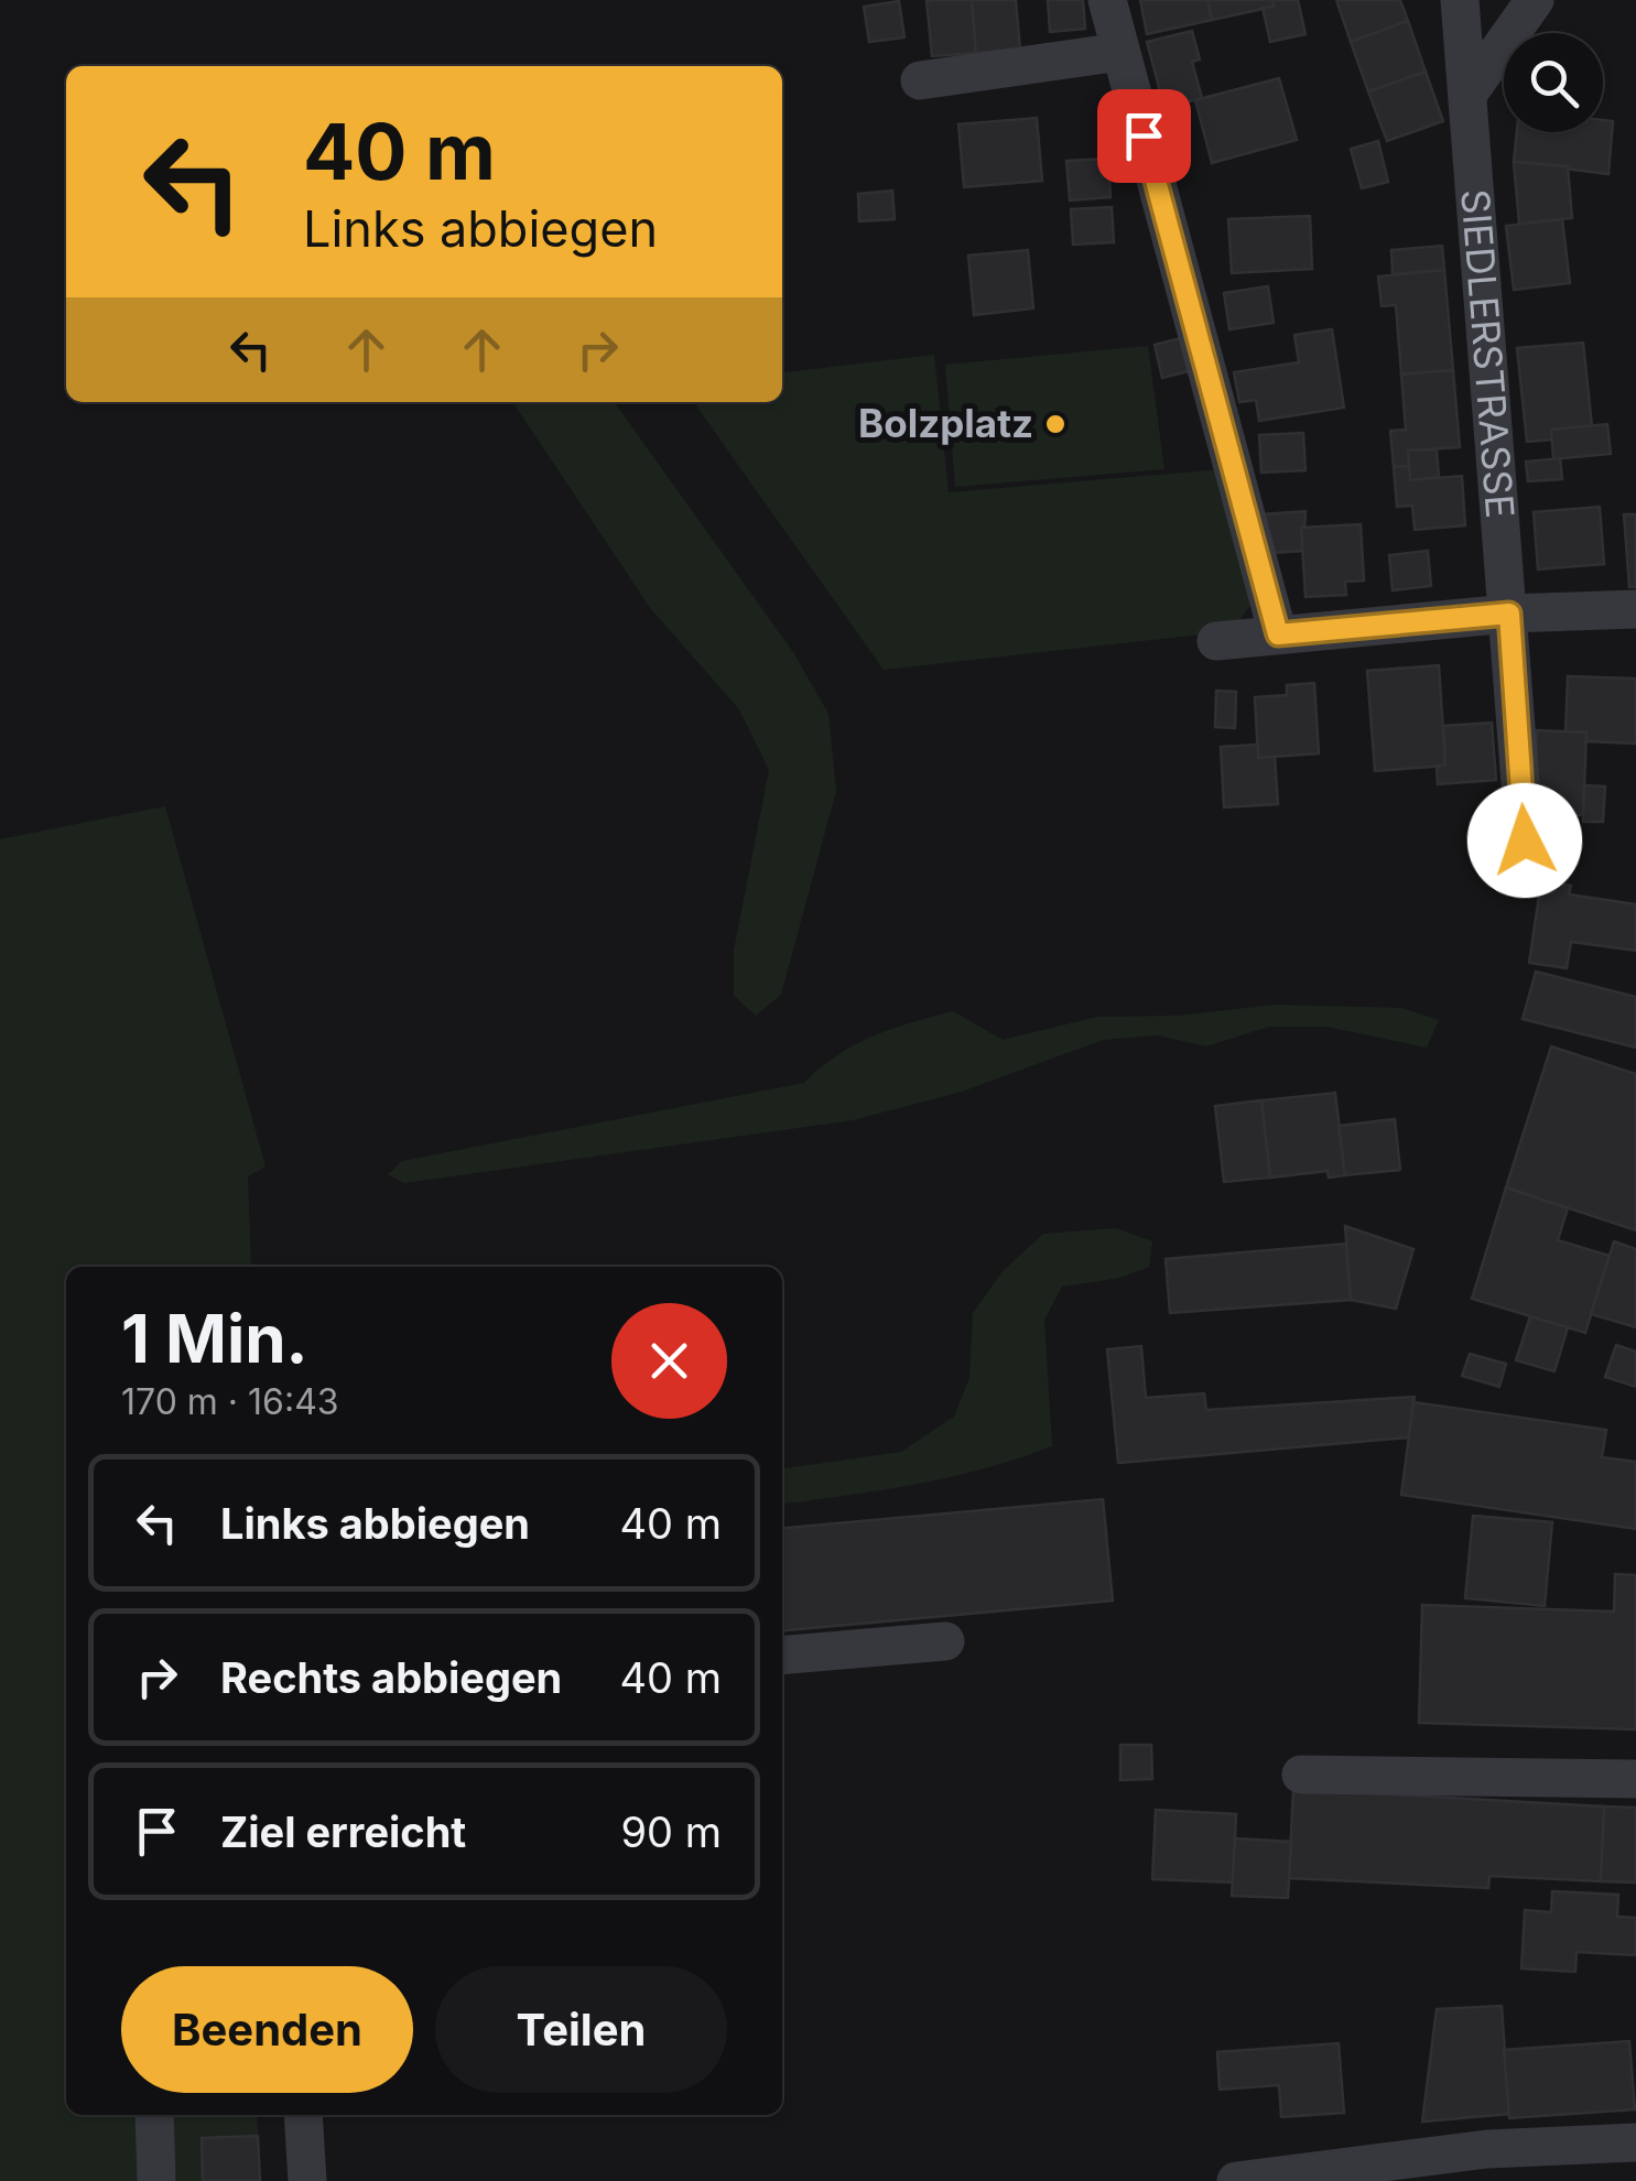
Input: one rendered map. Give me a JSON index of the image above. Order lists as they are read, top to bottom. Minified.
{"streets":{"street":["SIEDLERSTRASSE"]},"places":["Bolzplatz"],"page":{"turn":["40 m","Links abbiegen"],"heading":["1 Min.","170 m · 16:43"],"list":[{"name":"Links abbiegen","value":"40 m"},{"name":"Rechts abbiegen","value":"40 m"},{"name":"Ziel erreicht","value":"90 m"}],"buttons":["Beenden","Teilen"]}}
